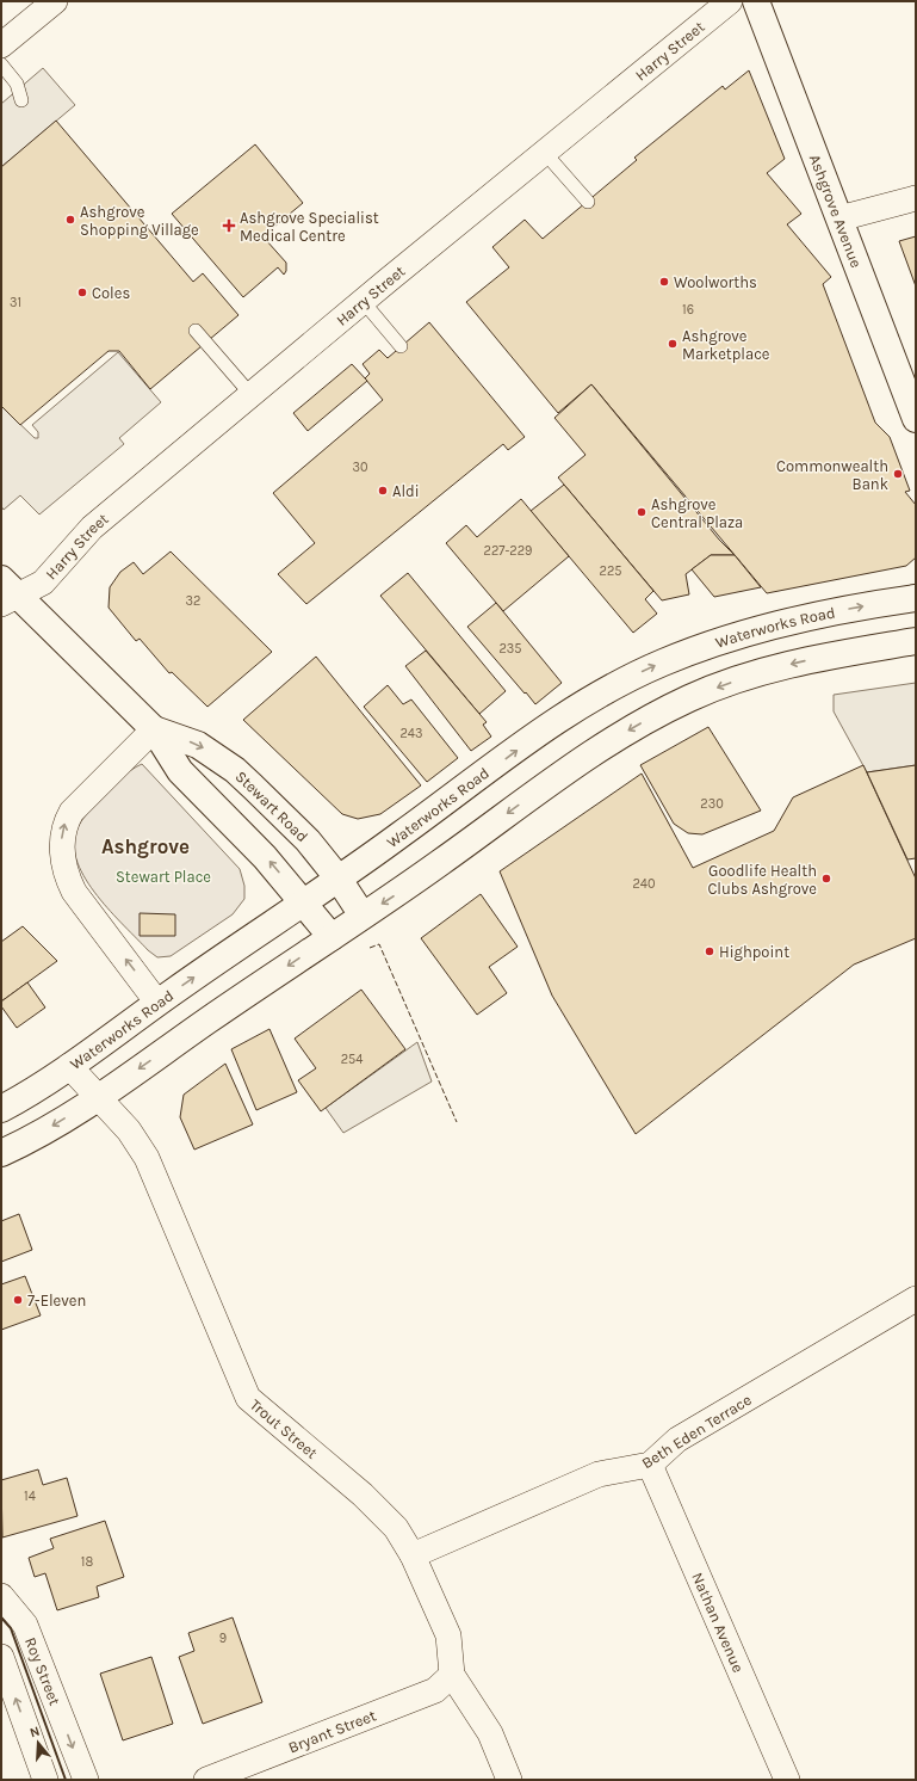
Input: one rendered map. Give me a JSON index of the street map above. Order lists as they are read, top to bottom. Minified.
{"streets":{"main road":["Ashgrove Avenue","Waterworks Road","Stewart Road"],"street":["Harry Street","Trout Street","Beth Eden Terrace","Nathan Avenue","Roy Street","Bryant Street"]},"crossings":[["Harry Street","Stewart Road"],["Waterworks Road","Stewart Road"],["Waterworks Road","Trout Street"],["Trout Street","Beth Eden Terrace"],["Trout Street","Bryant Street"],["Beth Eden Terrace","Nathan Avenue"]],"districts":["Ashgrove"],"parks":["Stewart Place"],"places":{"other":["Ashgrove Shopping Village","Woolworths","Coles","Ashgrove Marketplace","Commonwealth Bank","Aldi","Ashgrove Central Plaza","Goodlife Health Clubs Ashgrove","Highpoint","7-Eleven"],"health":["Ashgrove Specialist Medical Centre"]},"house_numbers":["31","16","30","227-229","225","32","235","243","230","240","254","14","18","9"],"north":"top"}
